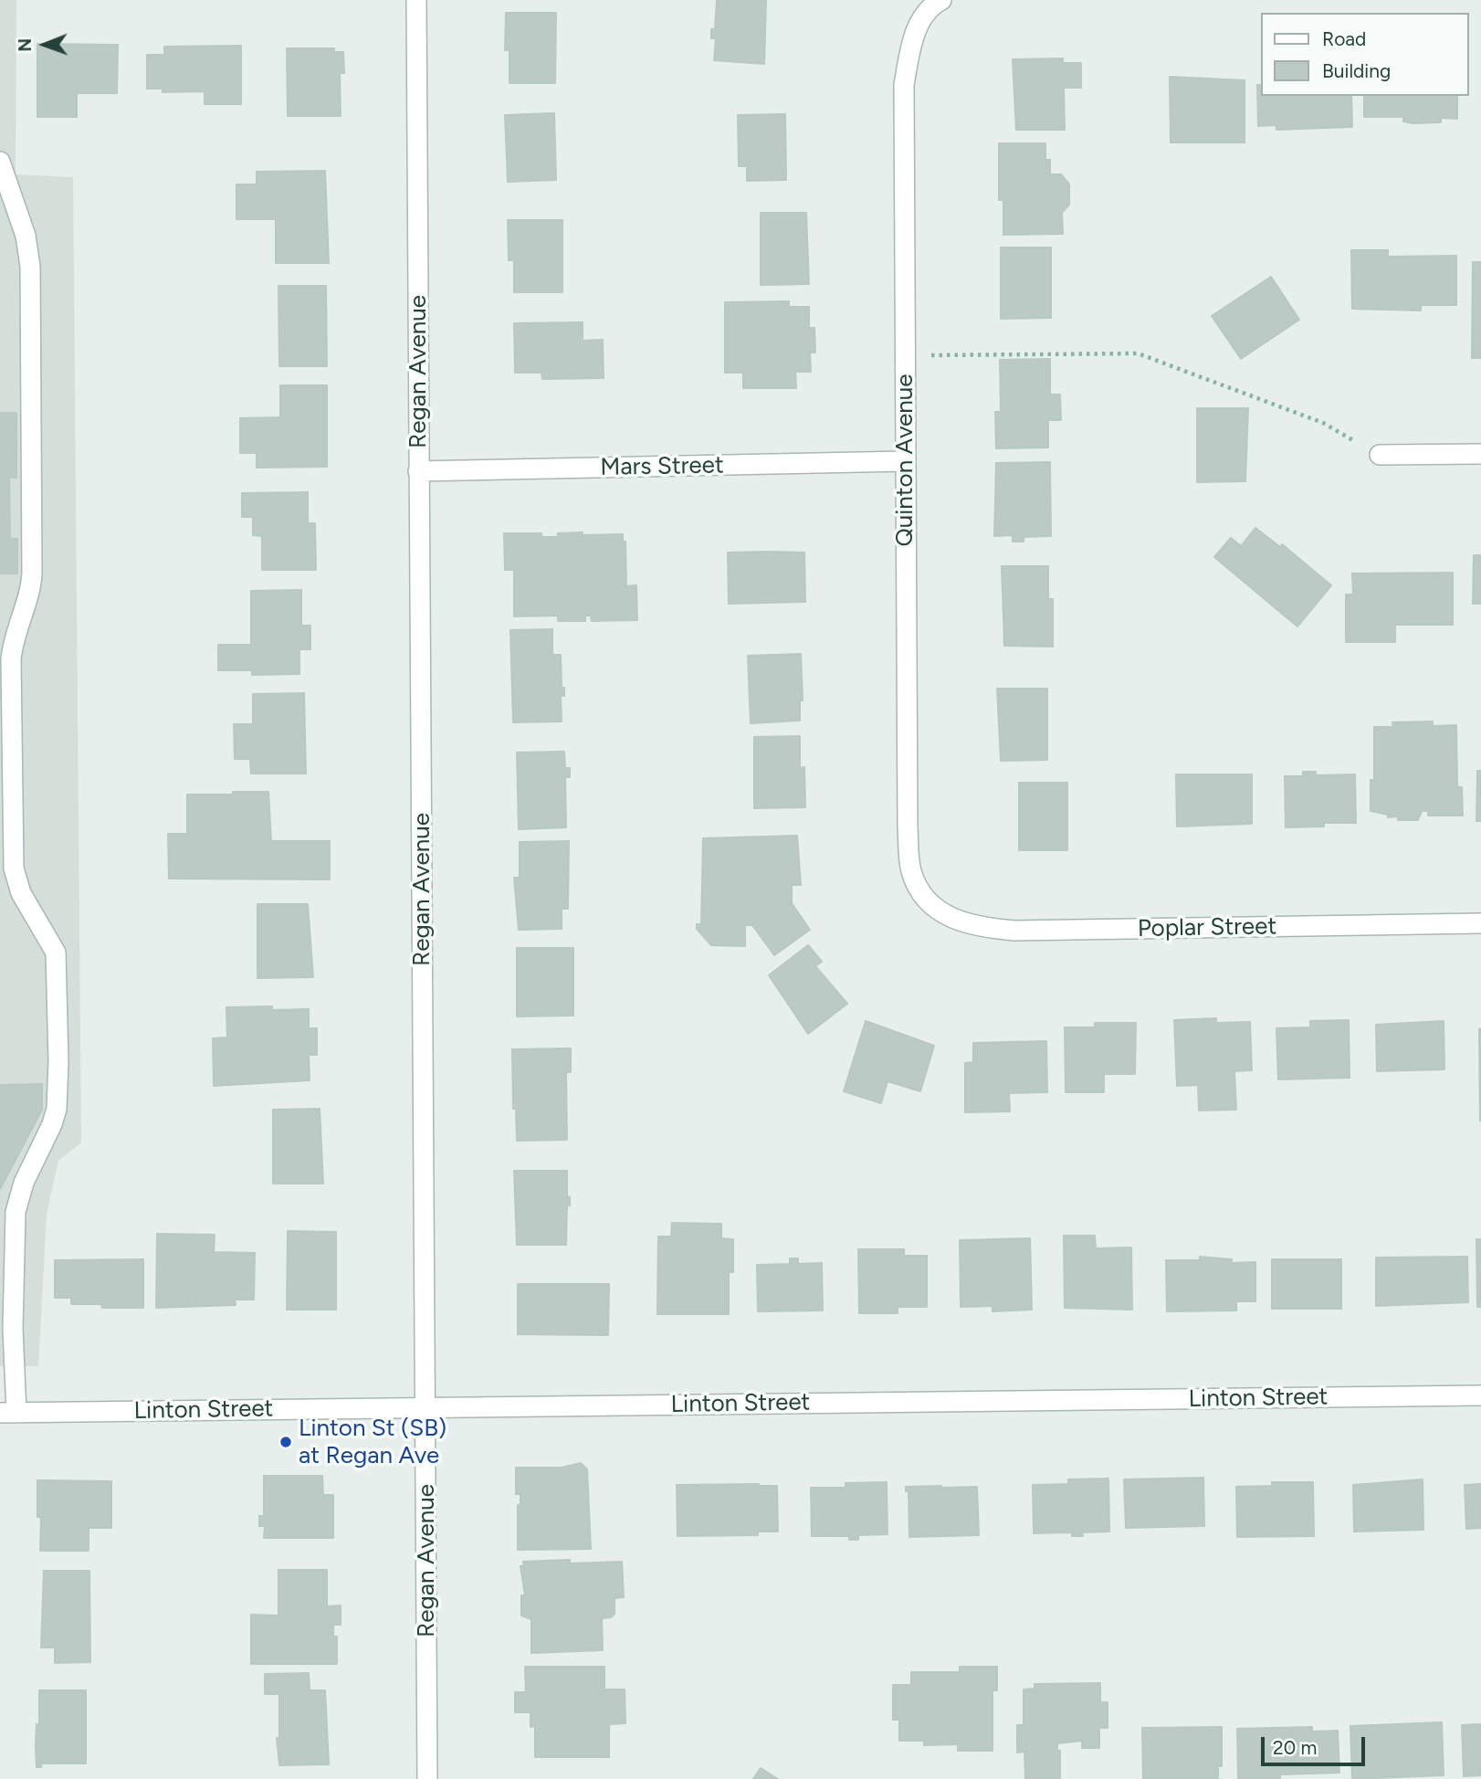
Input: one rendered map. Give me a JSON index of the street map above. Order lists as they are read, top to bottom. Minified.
{"streets":{"street":["Regan Avenue","Quinton Avenue","Mars Street","Poplar Street","Linton Street"]},"crossings":[["Regan Avenue","Mars Street"],["Regan Avenue","Linton Street"],["Quinton Avenue","Mars Street"],["Quinton Avenue","Poplar Street"]],"places":["Linton St (SB) at Regan Ave"],"legend":["Road","Building"],"scale_bar":"20 m","north":"left"}
